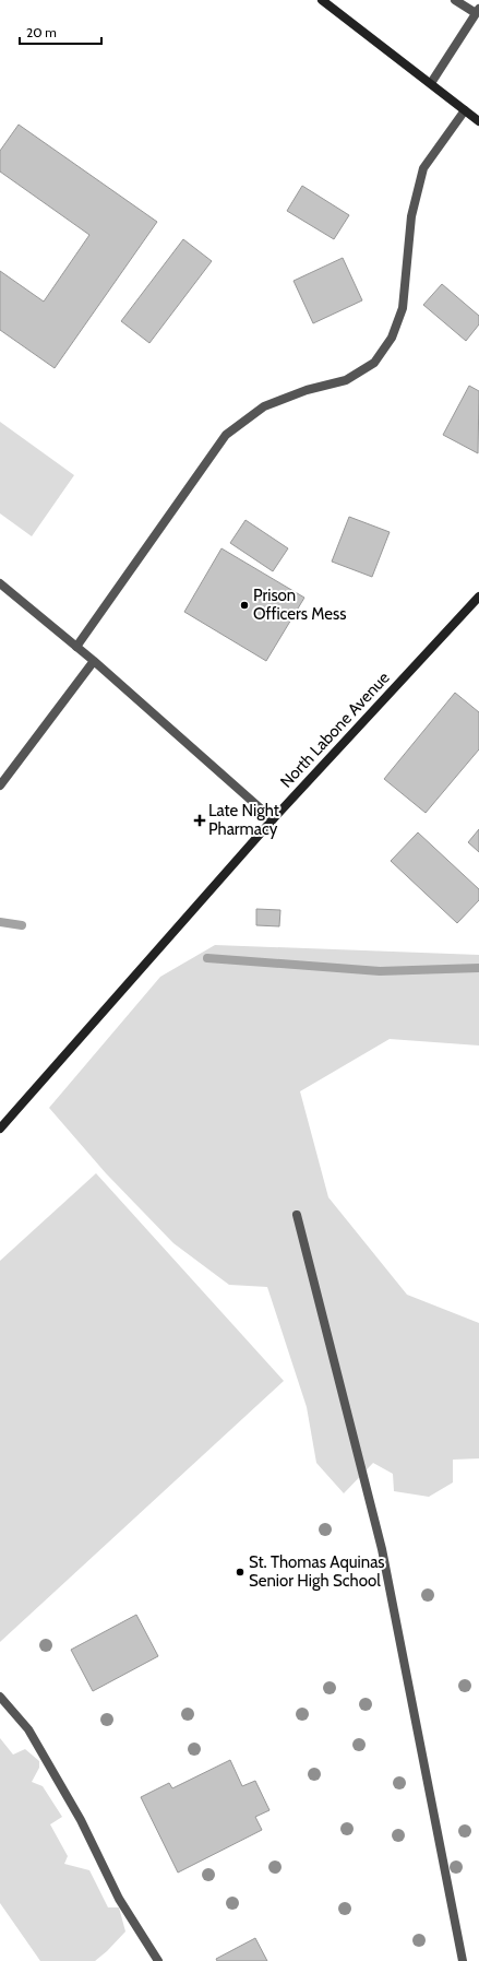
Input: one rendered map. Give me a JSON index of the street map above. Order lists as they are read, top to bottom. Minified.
{"streets":{"street":["North Labone Avenue"]},"places":{"other":["Prison Officers Mess","St. Thomas Aquinas Senior High School"],"health":["Late Night Pharmacy"]},"scale_bar":"20 m"}
